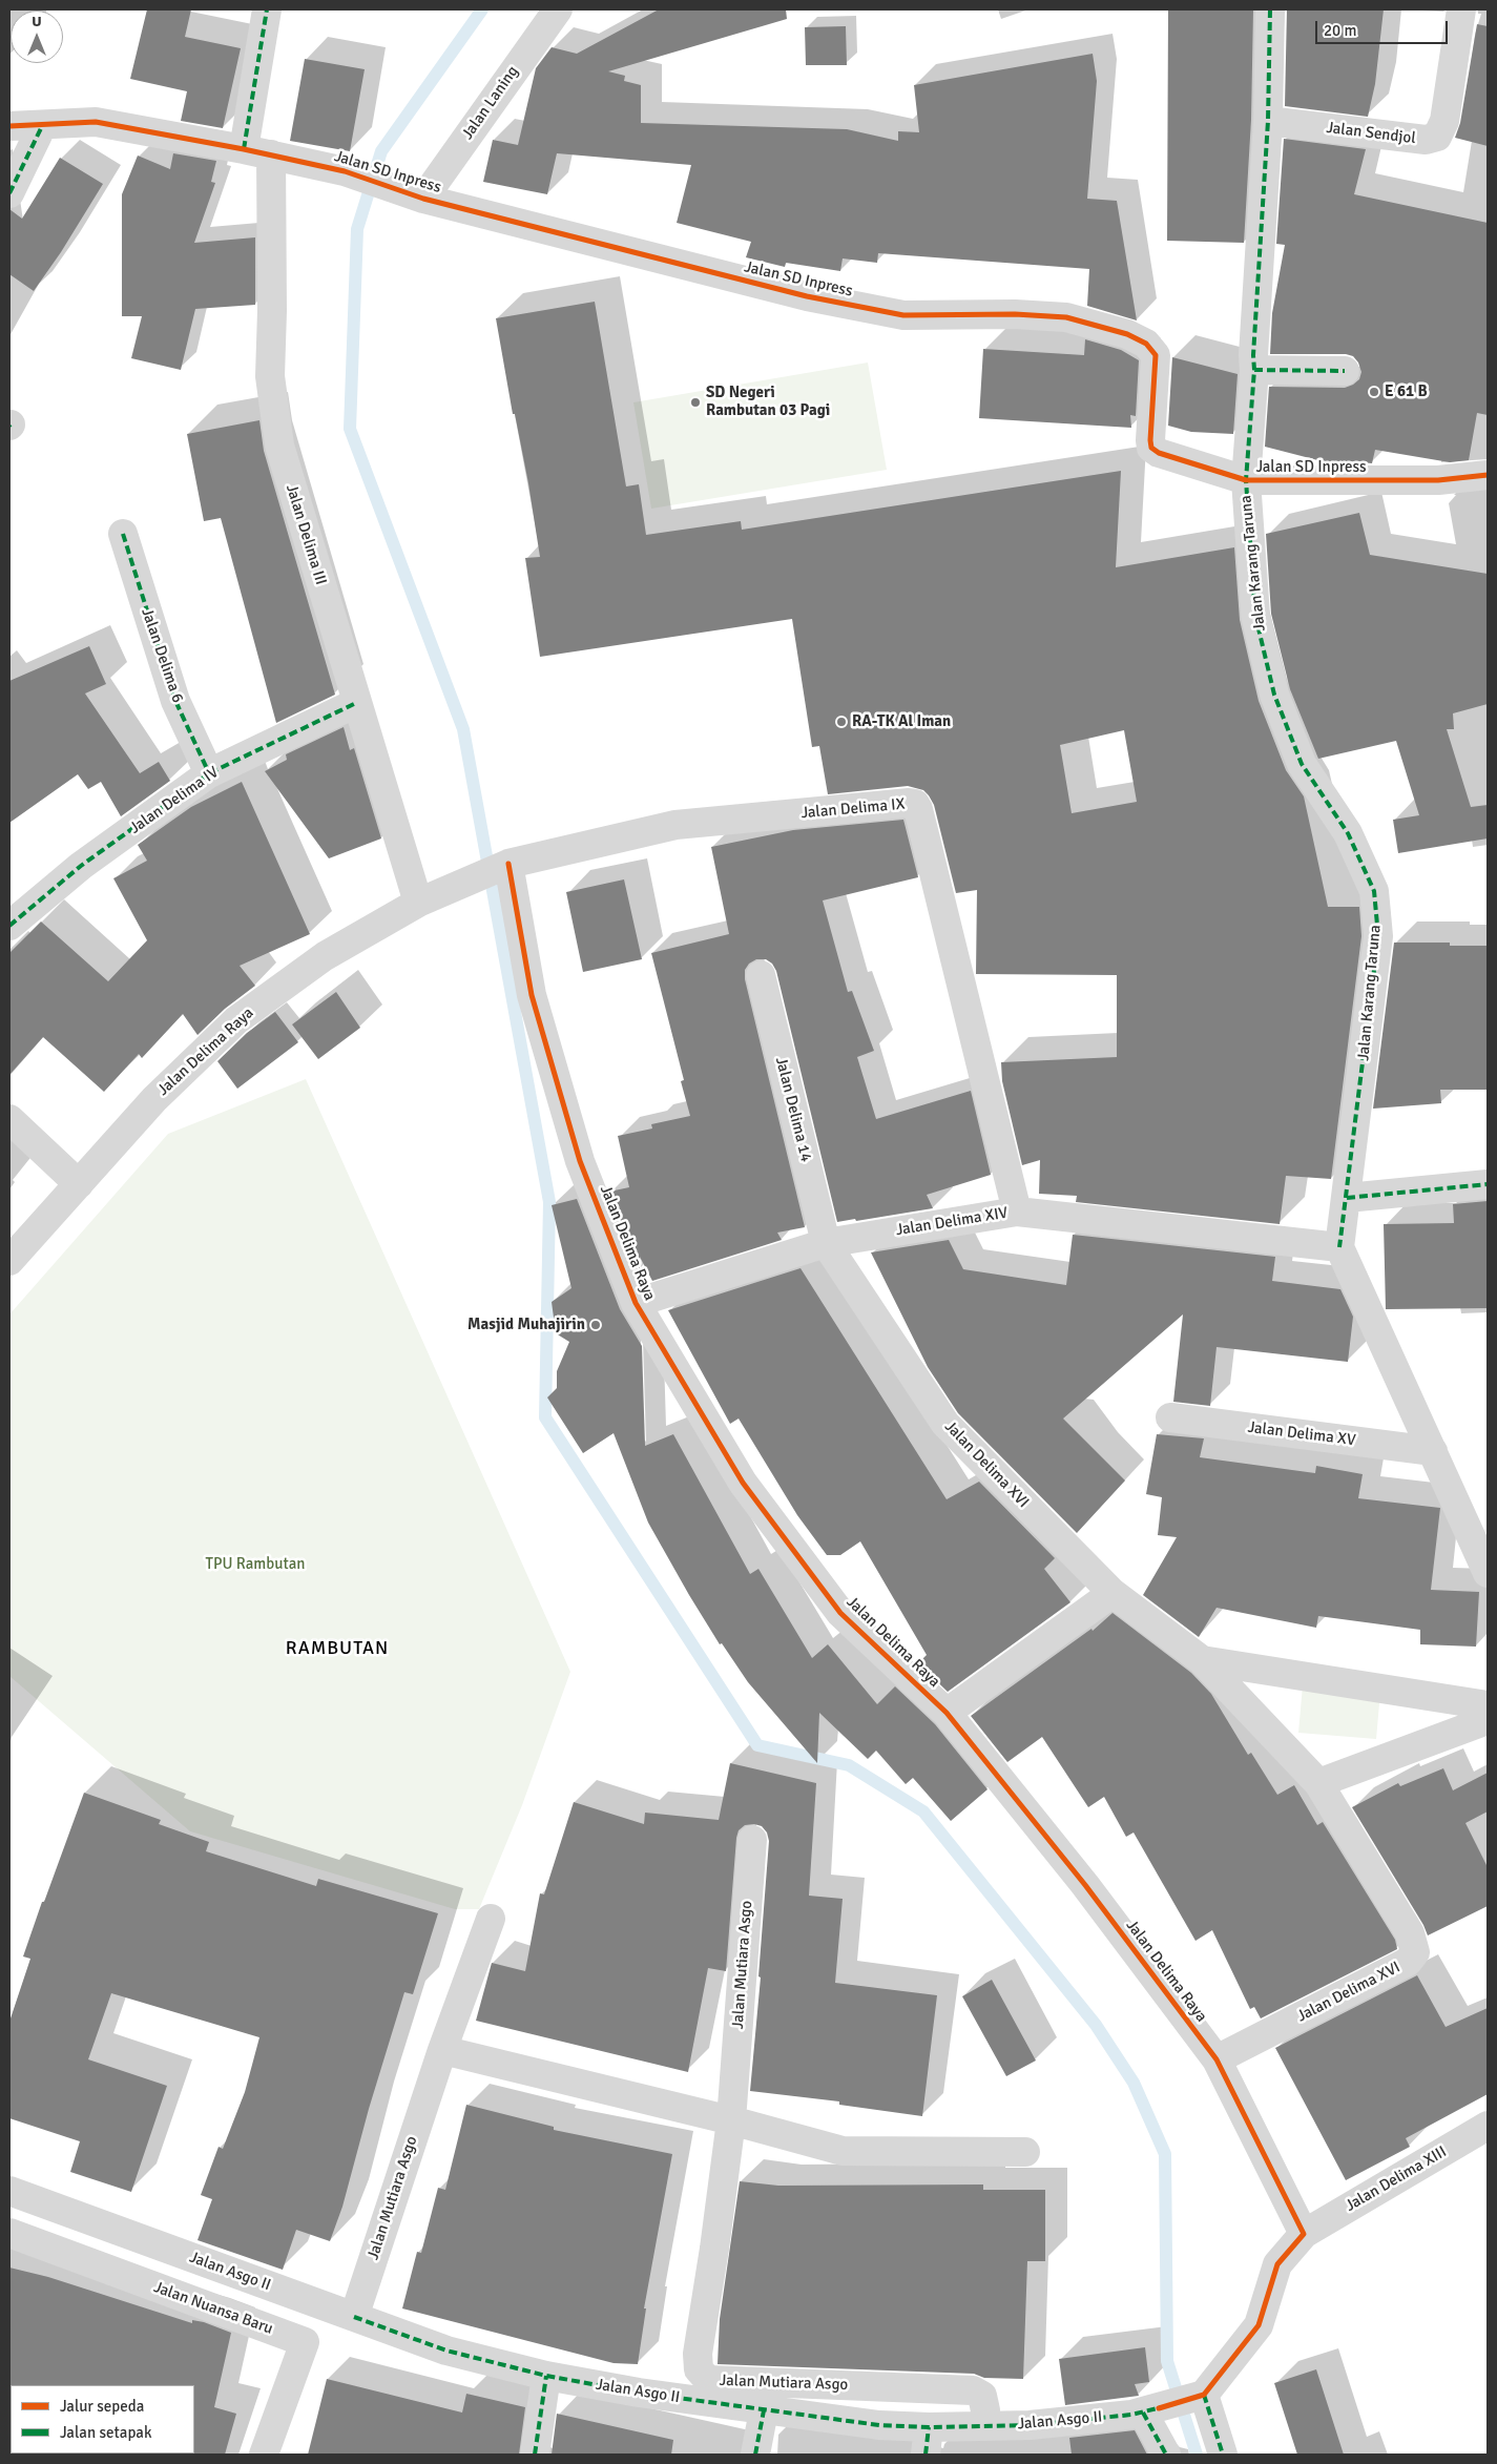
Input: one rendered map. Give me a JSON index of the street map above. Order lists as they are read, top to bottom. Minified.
{"streets":{"street":["Jalan Laning","Jalan Sendjol","Jalan SD Inpress","Jalan Delima III","Jalan Karang Taruna","Jalan Delima 6","Jalan Delima IV","Jalan Delima IX","Jalan Delima Raya","Jalan Delima 14","Jalan Delima XIV","Jalan Delima XV","Jalan Delima XVI","Jalan Mutiara Asgo","Jalan Delima XIII","Jalan Asgo II","Jalan Nuansa Baru"]},"crossings":[["Jalan Laning","Jalan SD Inpress"],["Jalan SD Inpress","Jalan Delima III"],["Jalan SD Inpress","Jalan Karang Taruna"],["Jalan Delima III","Jalan Delima IV"],["Jalan Delima III","Jalan Delima Raya"],["Jalan Karang Taruna","Jalan Delima XIV"],["Jalan Delima 6","Jalan Delima IV"],["Jalan Delima IX","Jalan Delima Raya"],["Jalan Delima IX","Jalan Delima XIV"],["Jalan Delima Raya","Jalan Delima XIV"],["Jalan Delima Raya","Jalan Delima XVI"],["Jalan Delima Raya","Jalan Delima XIII"],["Jalan Delima 14","Jalan Delima XIV"],["Jalan Delima 14","Jalan Delima XVI"],["Jalan Delima XIV","Jalan Delima XVI"],["Jalan Mutiara Asgo","Jalan Asgo II"]],"districts":["RAMBUTAN"],"parks":["TPU Rambutan"],"places":["E 61 B","SD Negeri Rambutan 03 Pagi","RA-TK Al Iman","Masjid Muhajirin"],"legend":["Jalur sepeda","Jalan setapak"],"scale_bar":"20 m","north":"top"}
